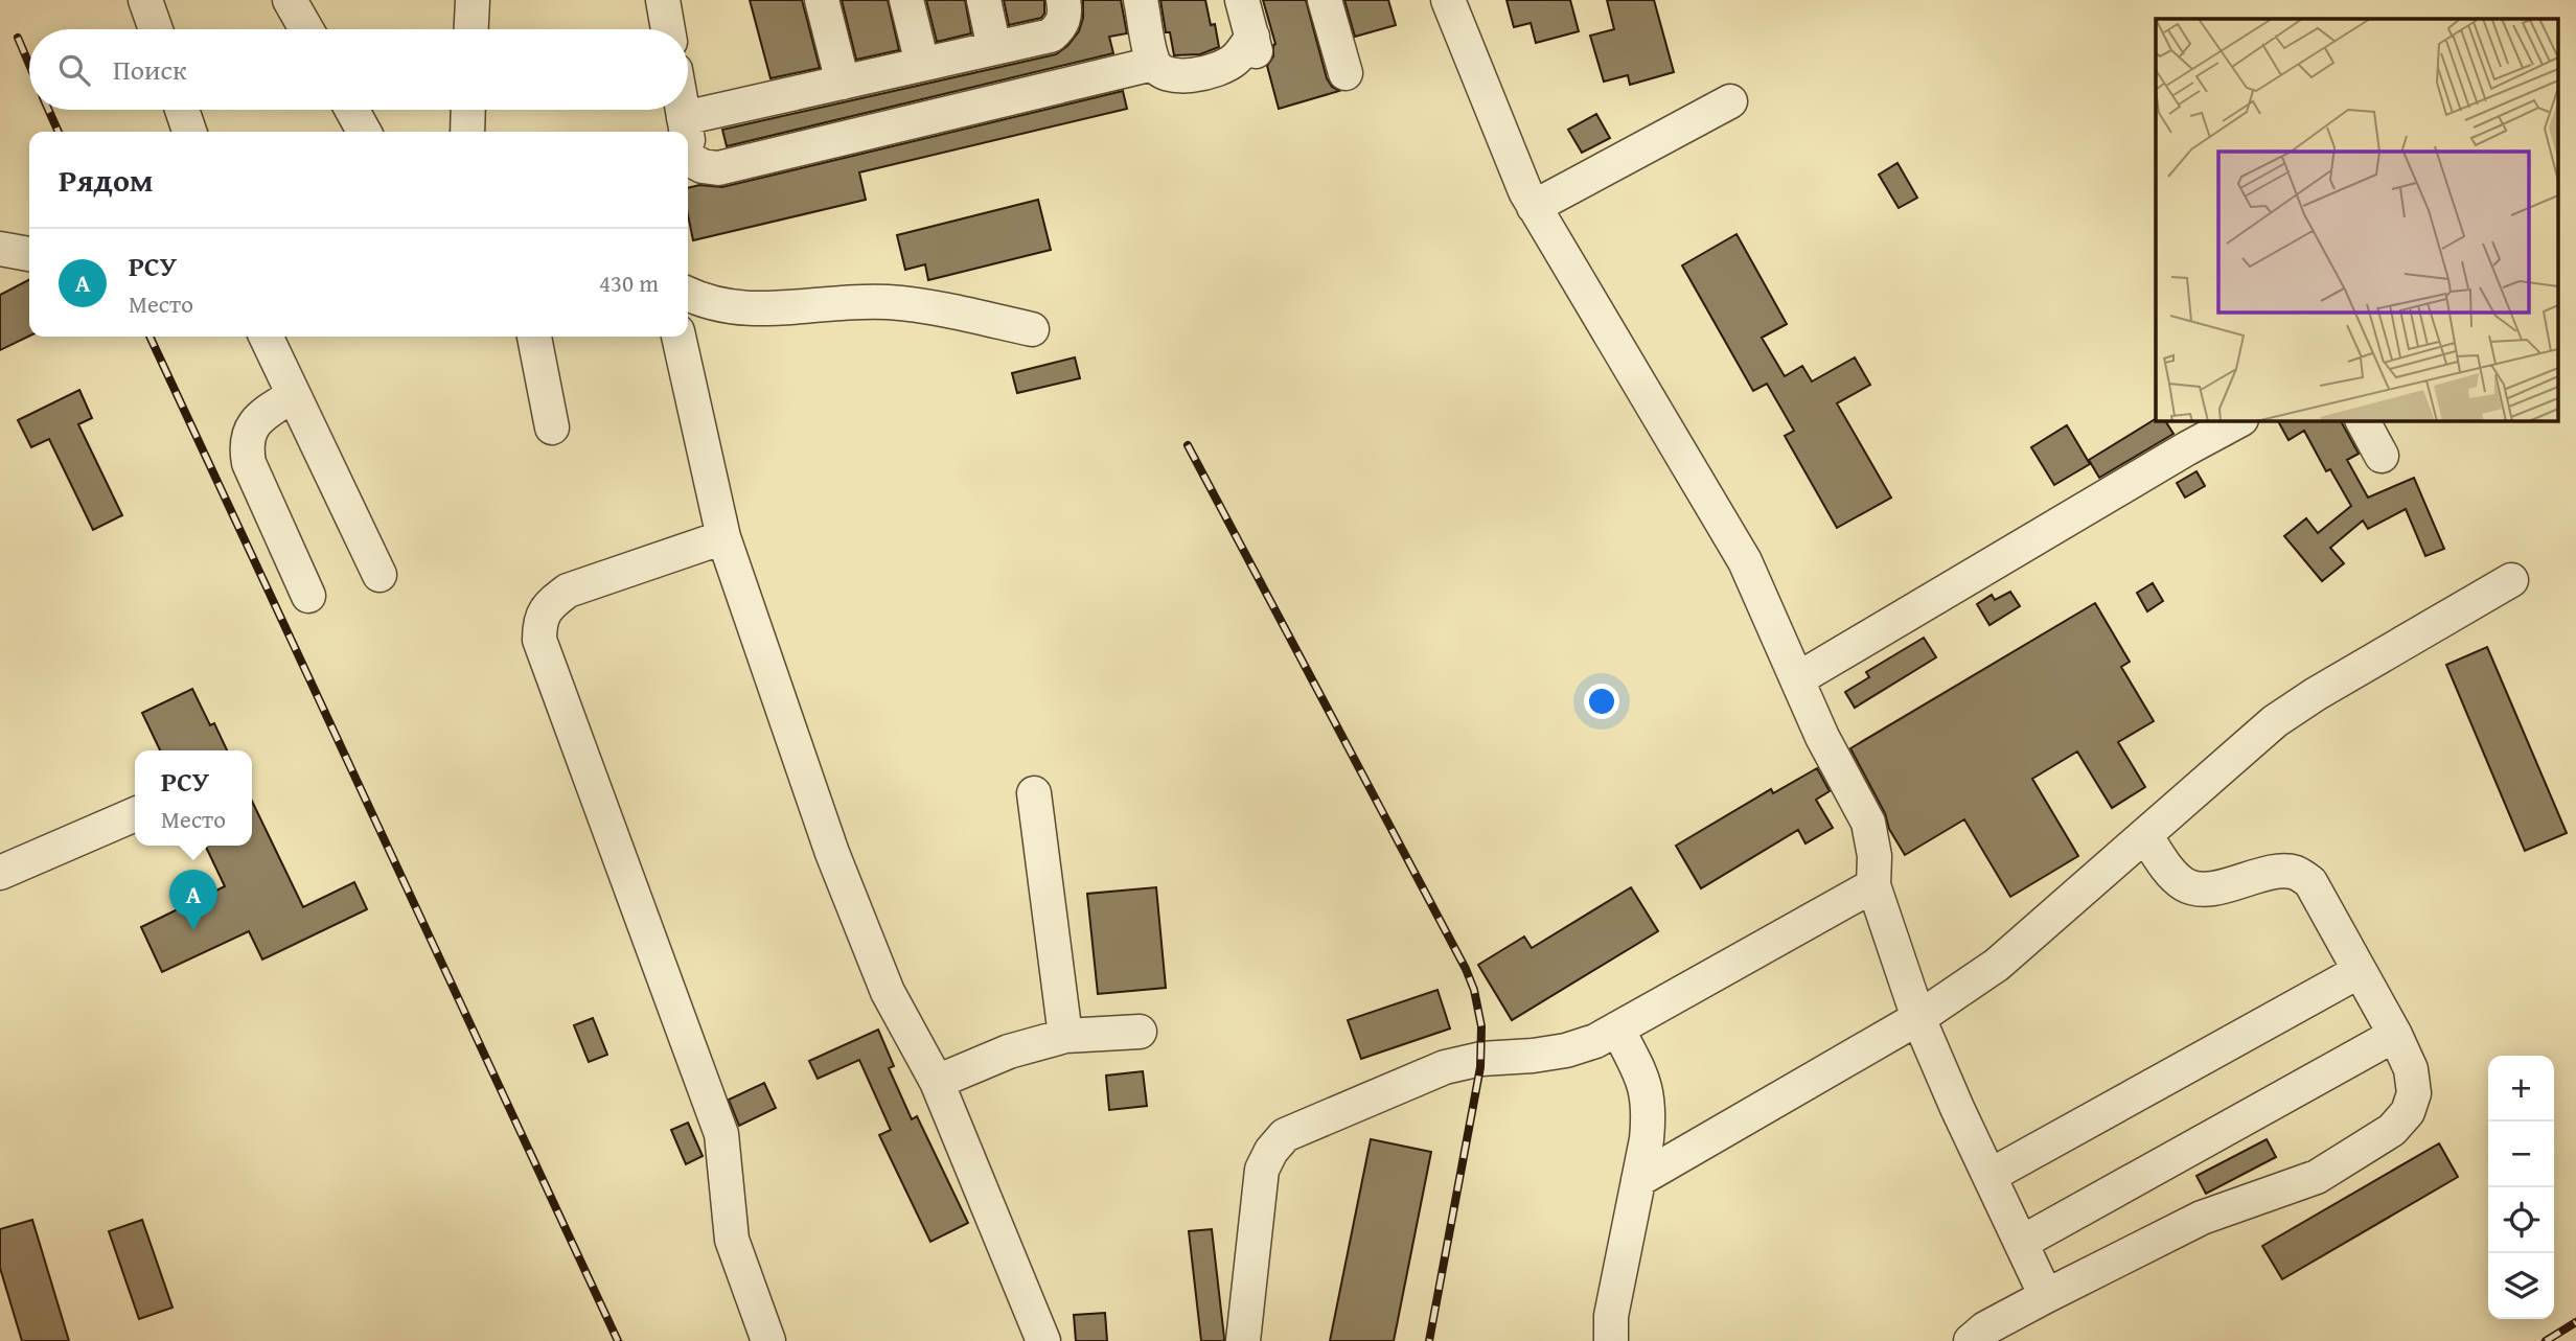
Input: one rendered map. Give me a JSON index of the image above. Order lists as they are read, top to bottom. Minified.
{"page":{"search":"Поиск","heading":"Рядом","list":[{"mark":"A","name":"РСУ","note":"Место","value":"430 m"}],"popup":["РСУ","Место"],"pins":"A","map_buttons":["+","−"]}}
